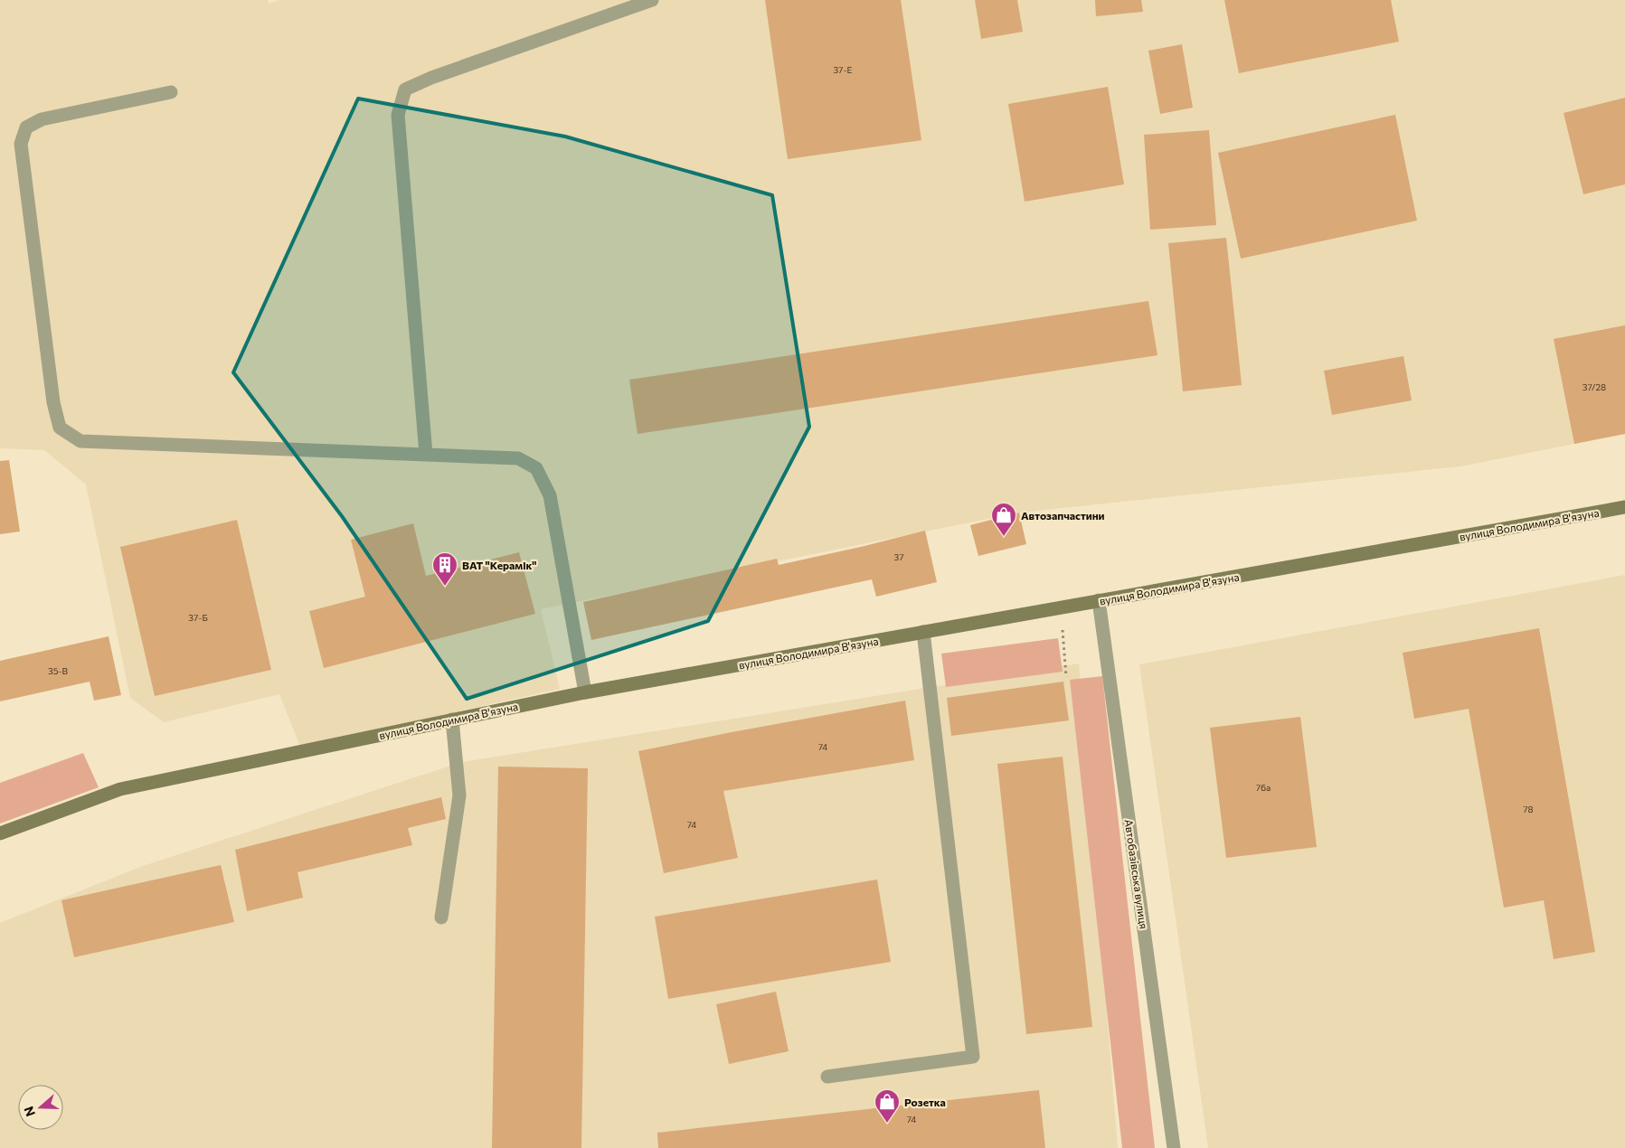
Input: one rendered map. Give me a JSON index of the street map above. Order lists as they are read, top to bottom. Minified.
{"streets":{"main road":["вулиця Володимира В'язуна"],"street":["Автобазівська вулиця"]},"crossings":[["вулиця Володимира В'язуна","Автобазівська вулиця"]],"places":{"shop":["Автозапчастини","Розетка"],"building":["ВАТ \"Керамік\""]},"house_numbers":["37-Е","37/28","37","37-Б","35-В","74","76а","78","74","74"],"north":"left"}
